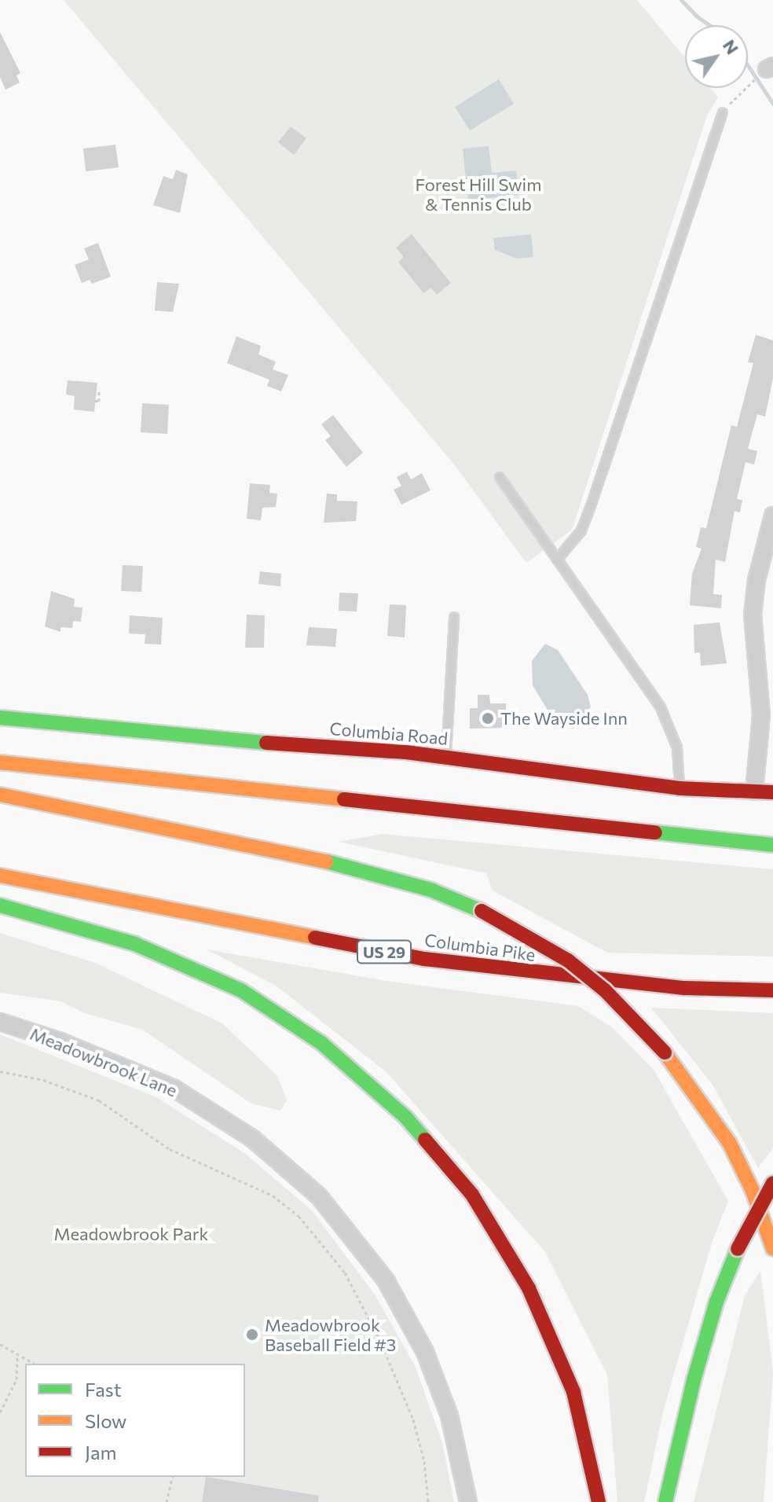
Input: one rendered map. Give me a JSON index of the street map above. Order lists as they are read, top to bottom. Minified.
{"streets":{"main road":["Columbia Road","Columbia Pike","US 29"],"street":["Meadowbrook Lane"]},"parks":["Forest Hill Swim & Tennis Club","Meadowbrook Park"],"places":["The Wayside Inn","Meadowbrook Baseball Field #3"],"legend":["Fast","Slow","Jam"],"north":"top right"}
